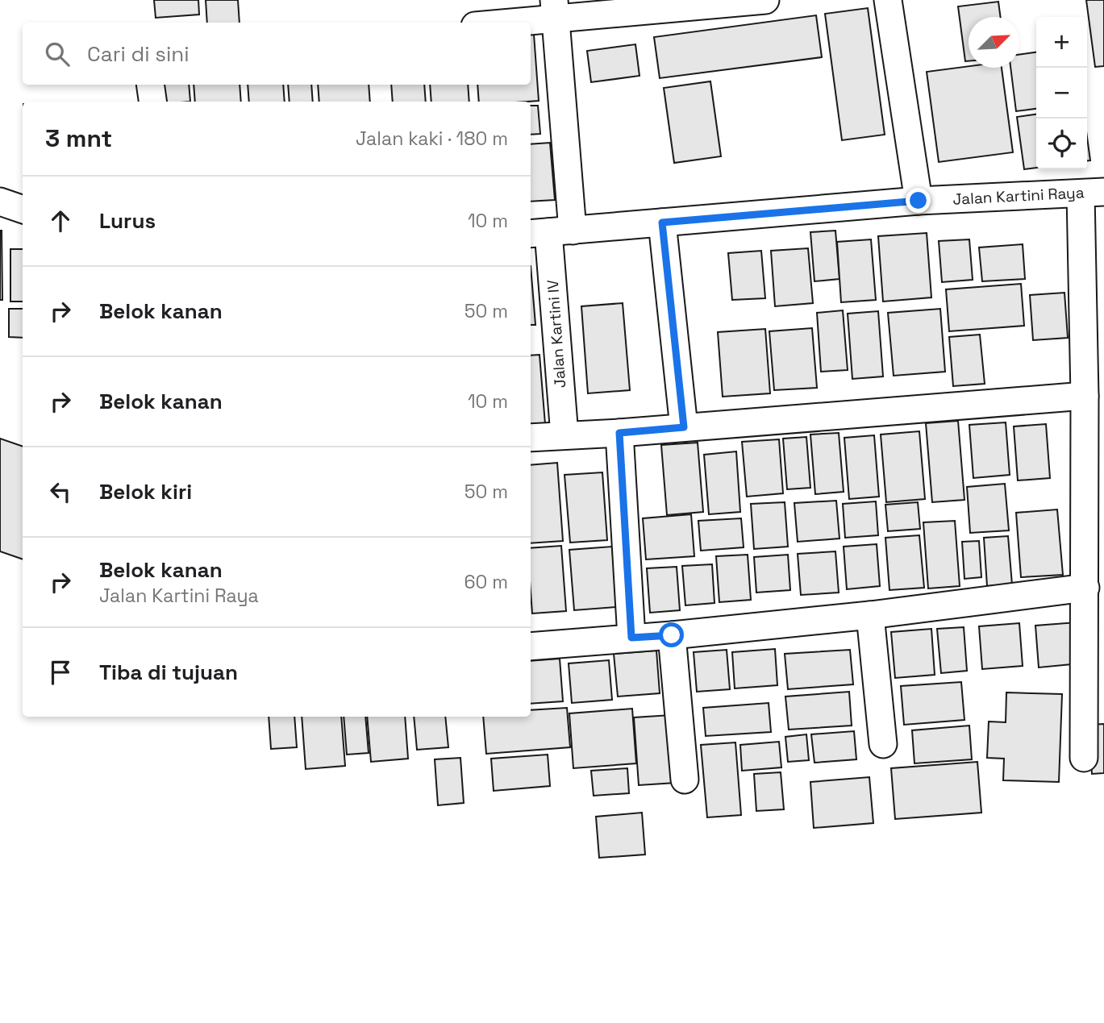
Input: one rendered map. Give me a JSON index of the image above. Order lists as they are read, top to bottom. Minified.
{"streets":{"street":["Jalan Kartini Raya","Jalan Kartini IV"]},"crossings":[["Jalan Kartini Raya","Jalan Kartini IV"]],"north":"top right","page":{"map_buttons":["+","−"],"search":"Cari di sini","heading":["3 mnt","Jalan kaki · 180 m"],"list":[["Lurus","10 m"],["Belok kanan","50 m"],["Belok kanan","10 m"],["Belok kiri","50 m"],["Belok kanan","Jalan Kartini Raya","60 m"],"Tiba di tujuan"]}}
